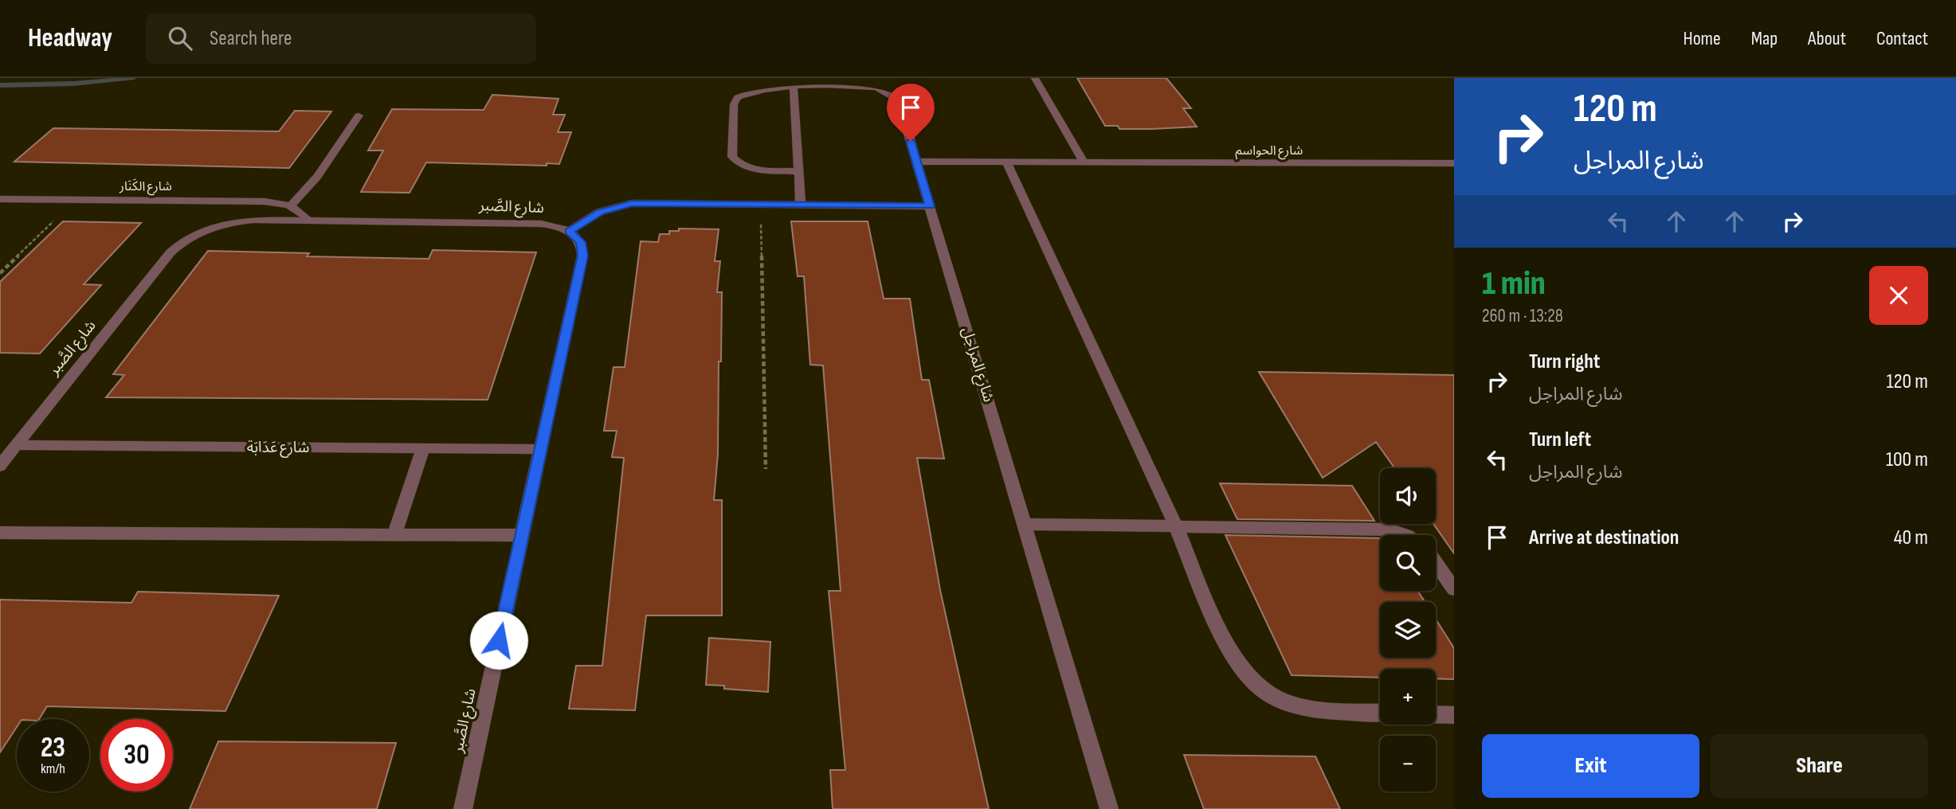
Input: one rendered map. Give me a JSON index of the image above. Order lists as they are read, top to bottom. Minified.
{"streets":{"street":["شارع الحواسم","شارع الكَنَار","شارع الصَّبر","شارع المراجل","شارع عَدَابَة"]},"crossings":[["شارع الحواسم","شارع المراجل"],["شارع الصَّبر","شارع عَدَابَة"]],"page":{"header":"Headway","search":"Search here","nav":["Home","Map","About","Contact"],"turn":["120 m","شارع المراجل"],"heading":["1 min","260 m · 13:28"],"list":[{"name":"Turn right","note":"شارع المراجل","value":"120 m"},{"name":"Turn left","note":"شارع المراجل","value":"100 m"},{"name":"Arrive at destination","value":"40 m"}],"map_buttons":["+","−"],"speed":"23 km/h","limit":"30","buttons":["Exit","Share"]}}
